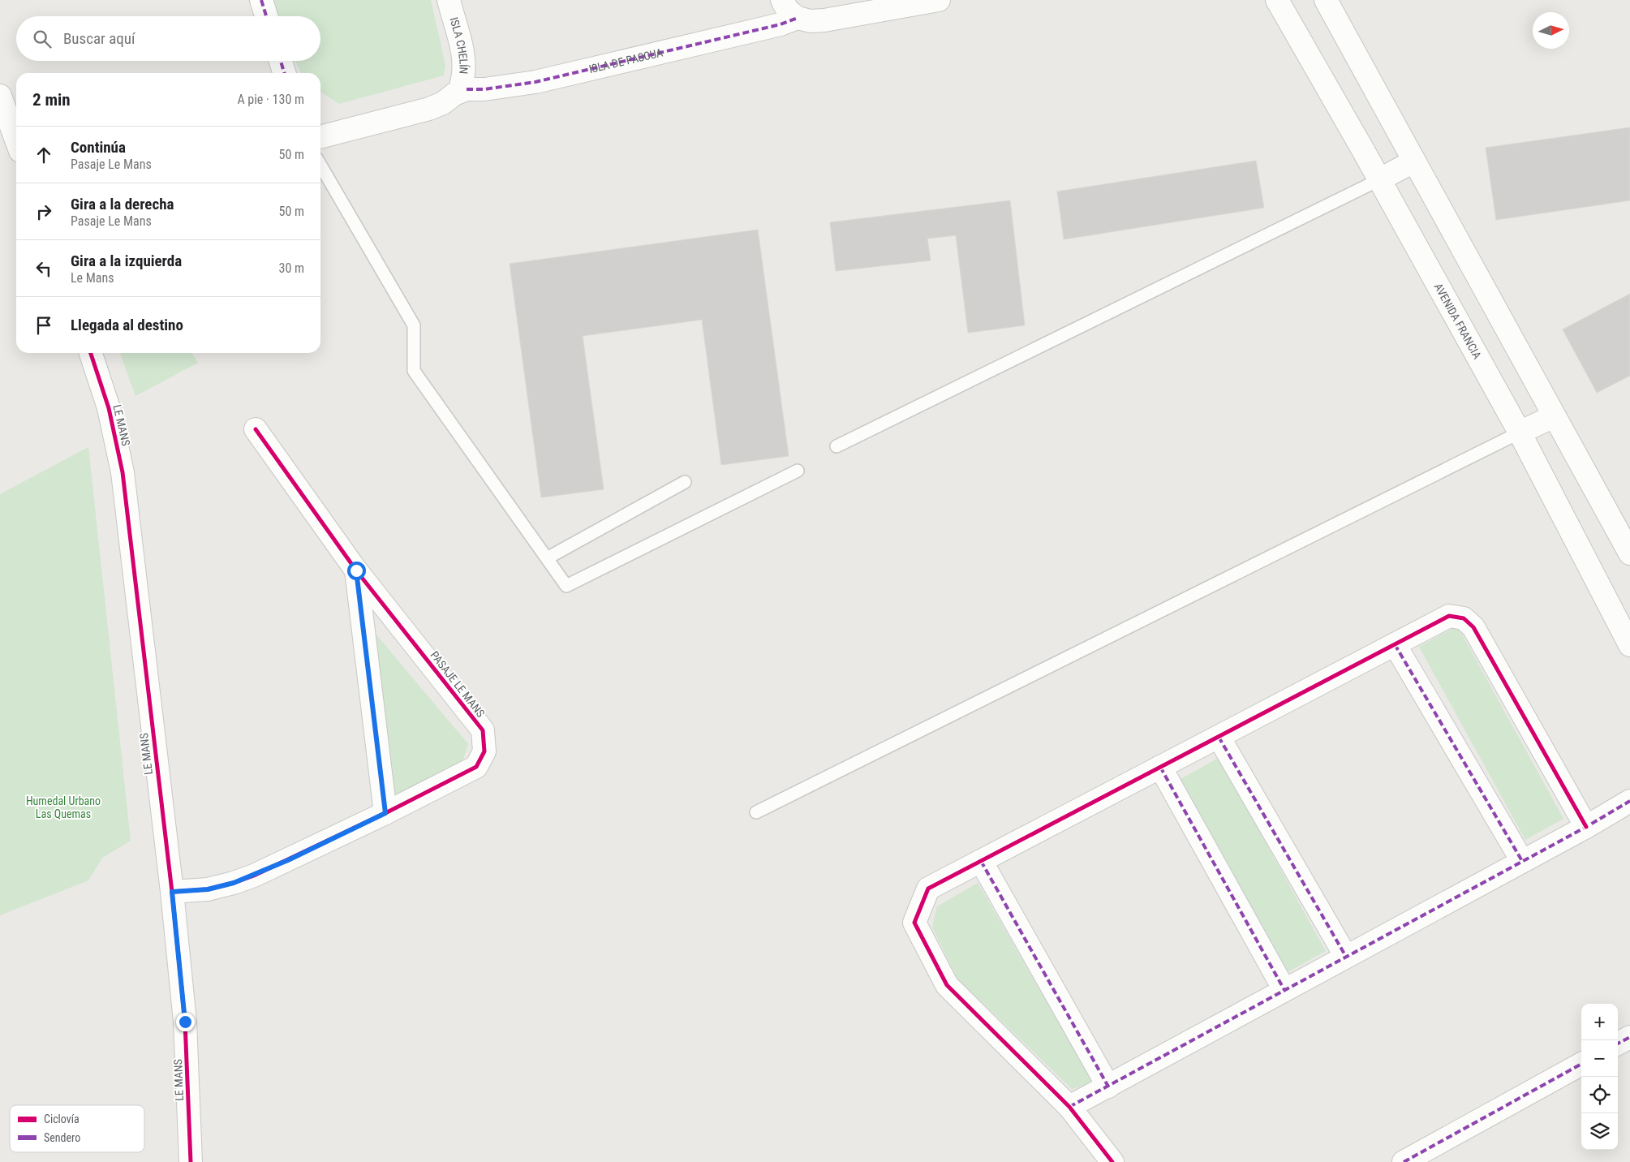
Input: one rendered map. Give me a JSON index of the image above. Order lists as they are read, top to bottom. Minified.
{"streets":{"street":["ISLA CHELÍN","ISLA DE PASCUA","AVENIDA FRANCIA","LE MANS","PASAJE LE MANS"]},"crossings":[["ISLA CHELÍN","ISLA DE PASCUA"],["LE MANS","PASAJE LE MANS"]],"parks":["Humedal Urbano Las Quemas"],"legend":["Ciclovía","Sendero"],"north":"right","page":{"search":"Buscar aquí","heading":["2 min","A pie · 130 m"],"list":[["Continúa","Pasaje Le Mans","50 m"],["Gira a la derecha","Pasaje Le Mans","50 m"],["Gira a la izquierda","Le Mans","30 m"],"Llegada al destino"],"map_buttons":["+","−"]}}
